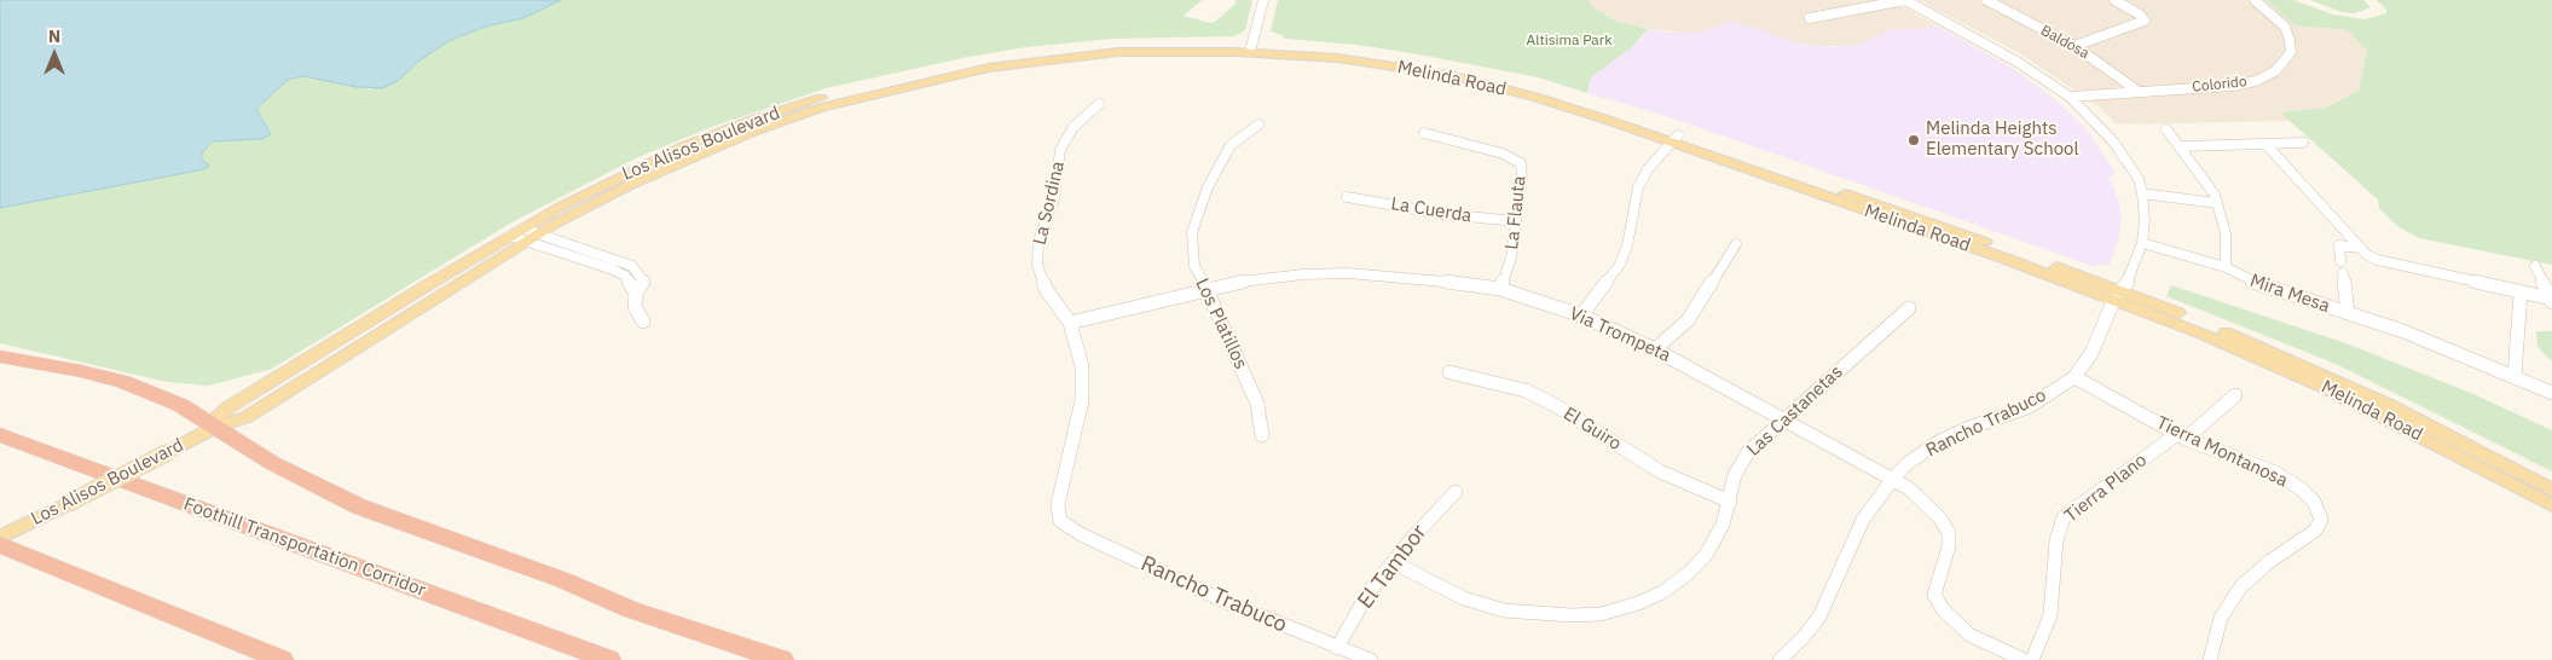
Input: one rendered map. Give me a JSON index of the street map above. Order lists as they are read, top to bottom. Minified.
{"streets":{"highway":["Foothill Transportation Corridor"],"main road":["Melinda Road","Los Alisos Boulevard"],"street":["Baldosa","Colorido","La Sordina","La Cuerda","La Flauta","Mira Mesa","Los Platillos","Via Trompeta","Las Castanetas","Rancho Trabuco","El Guiro","Tierra Montanosa","Tierra Plano","El Tambor"]},"crossings":[["Baldosa","Colorido"],["Melinda Road","Los Alisos Boulevard"],["Melinda Road","Rancho Trabuco"],["Colorido","Rancho Trabuco"],["La Sordina","Via Trompeta"],["La Sordina","Rancho Trabuco"],["La Cuerda","La Flauta"],["La Flauta","Via Trompeta"],["Mira Mesa","Rancho Trabuco"],["Los Platillos","Via Trompeta"],["Via Trompeta","Las Castanetas"],["Via Trompeta","Rancho Trabuco"],["Las Castanetas","El Guiro"],["Las Castanetas","El Tambor"],["Rancho Trabuco","Tierra Montanosa"],["Rancho Trabuco","El Tambor"],["Tierra Montanosa","Tierra Plano"]],"parks":["Altisima Park"],"places":["Melinda Heights Elementary School"],"north":"top"}
